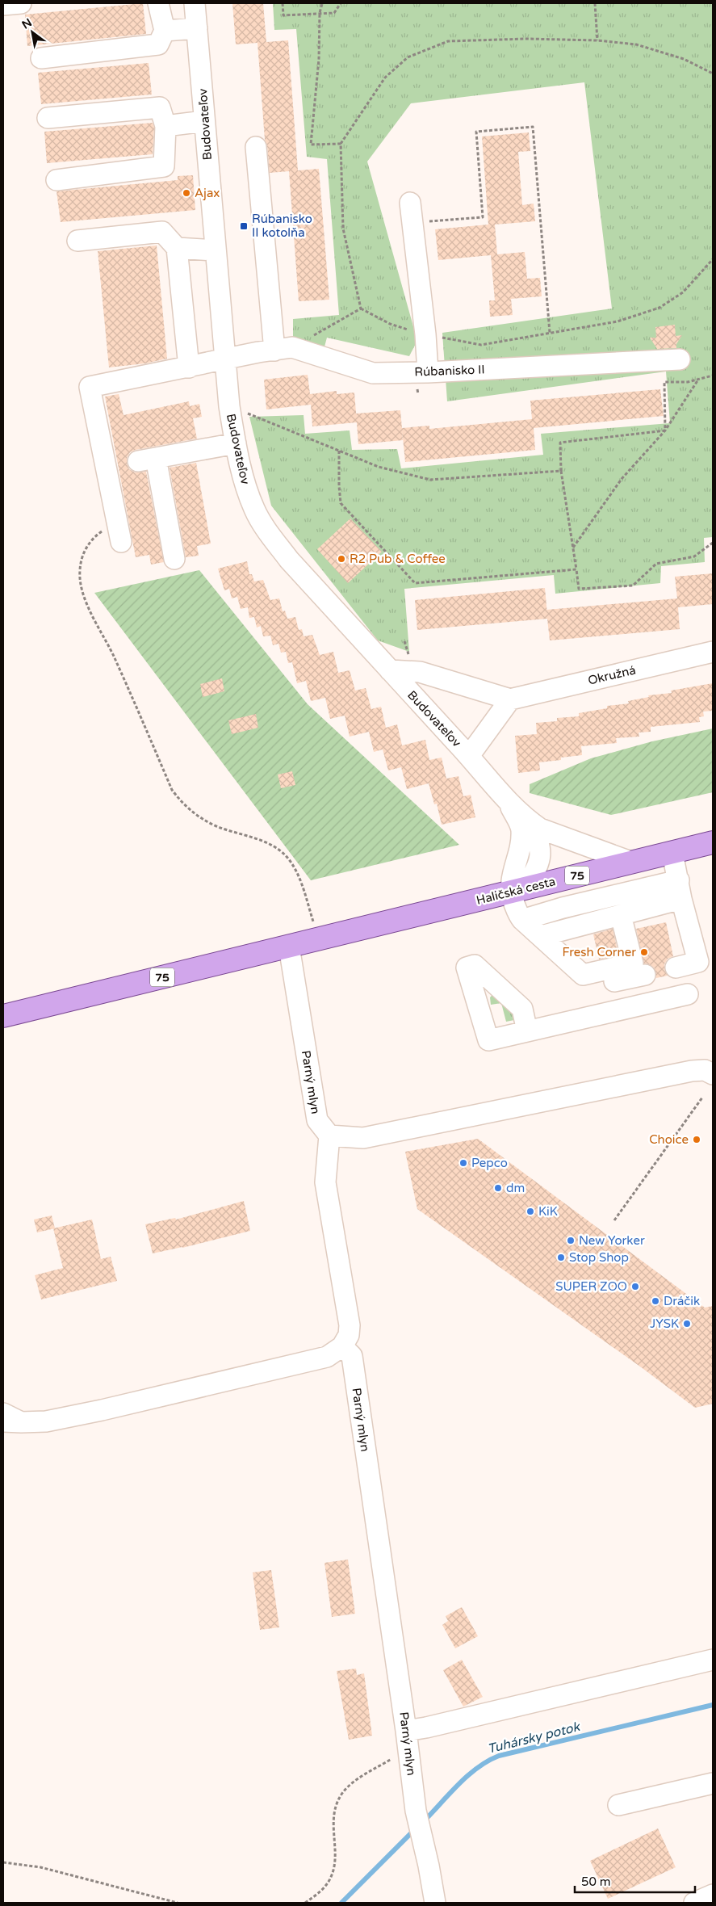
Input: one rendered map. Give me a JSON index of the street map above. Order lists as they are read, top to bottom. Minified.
{"streets":{"main road":["75","Haličská cesta"],"street":["Budovateľov","Rúbanisko II","Okružná","Parný mlyn"]},"crossings":[["Budovateľov","Rúbanisko II"],["Budovateľov","Haličská cesta"],["75","Haličská cesta"],["75","Parný mlyn"]],"water":["Tuhársky potok"],"places":{"other":["Ajax","R2 Pub & Coffee","Fresh Corner","Choice","Pepco","dm","KiK","New Yorker","Stop Shop","SUPER ZOO","Dráčik","JYSK"],"transit":["Rúbanisko II kotolňa"]},"scale_bar":"50 m","north":"top left"}
